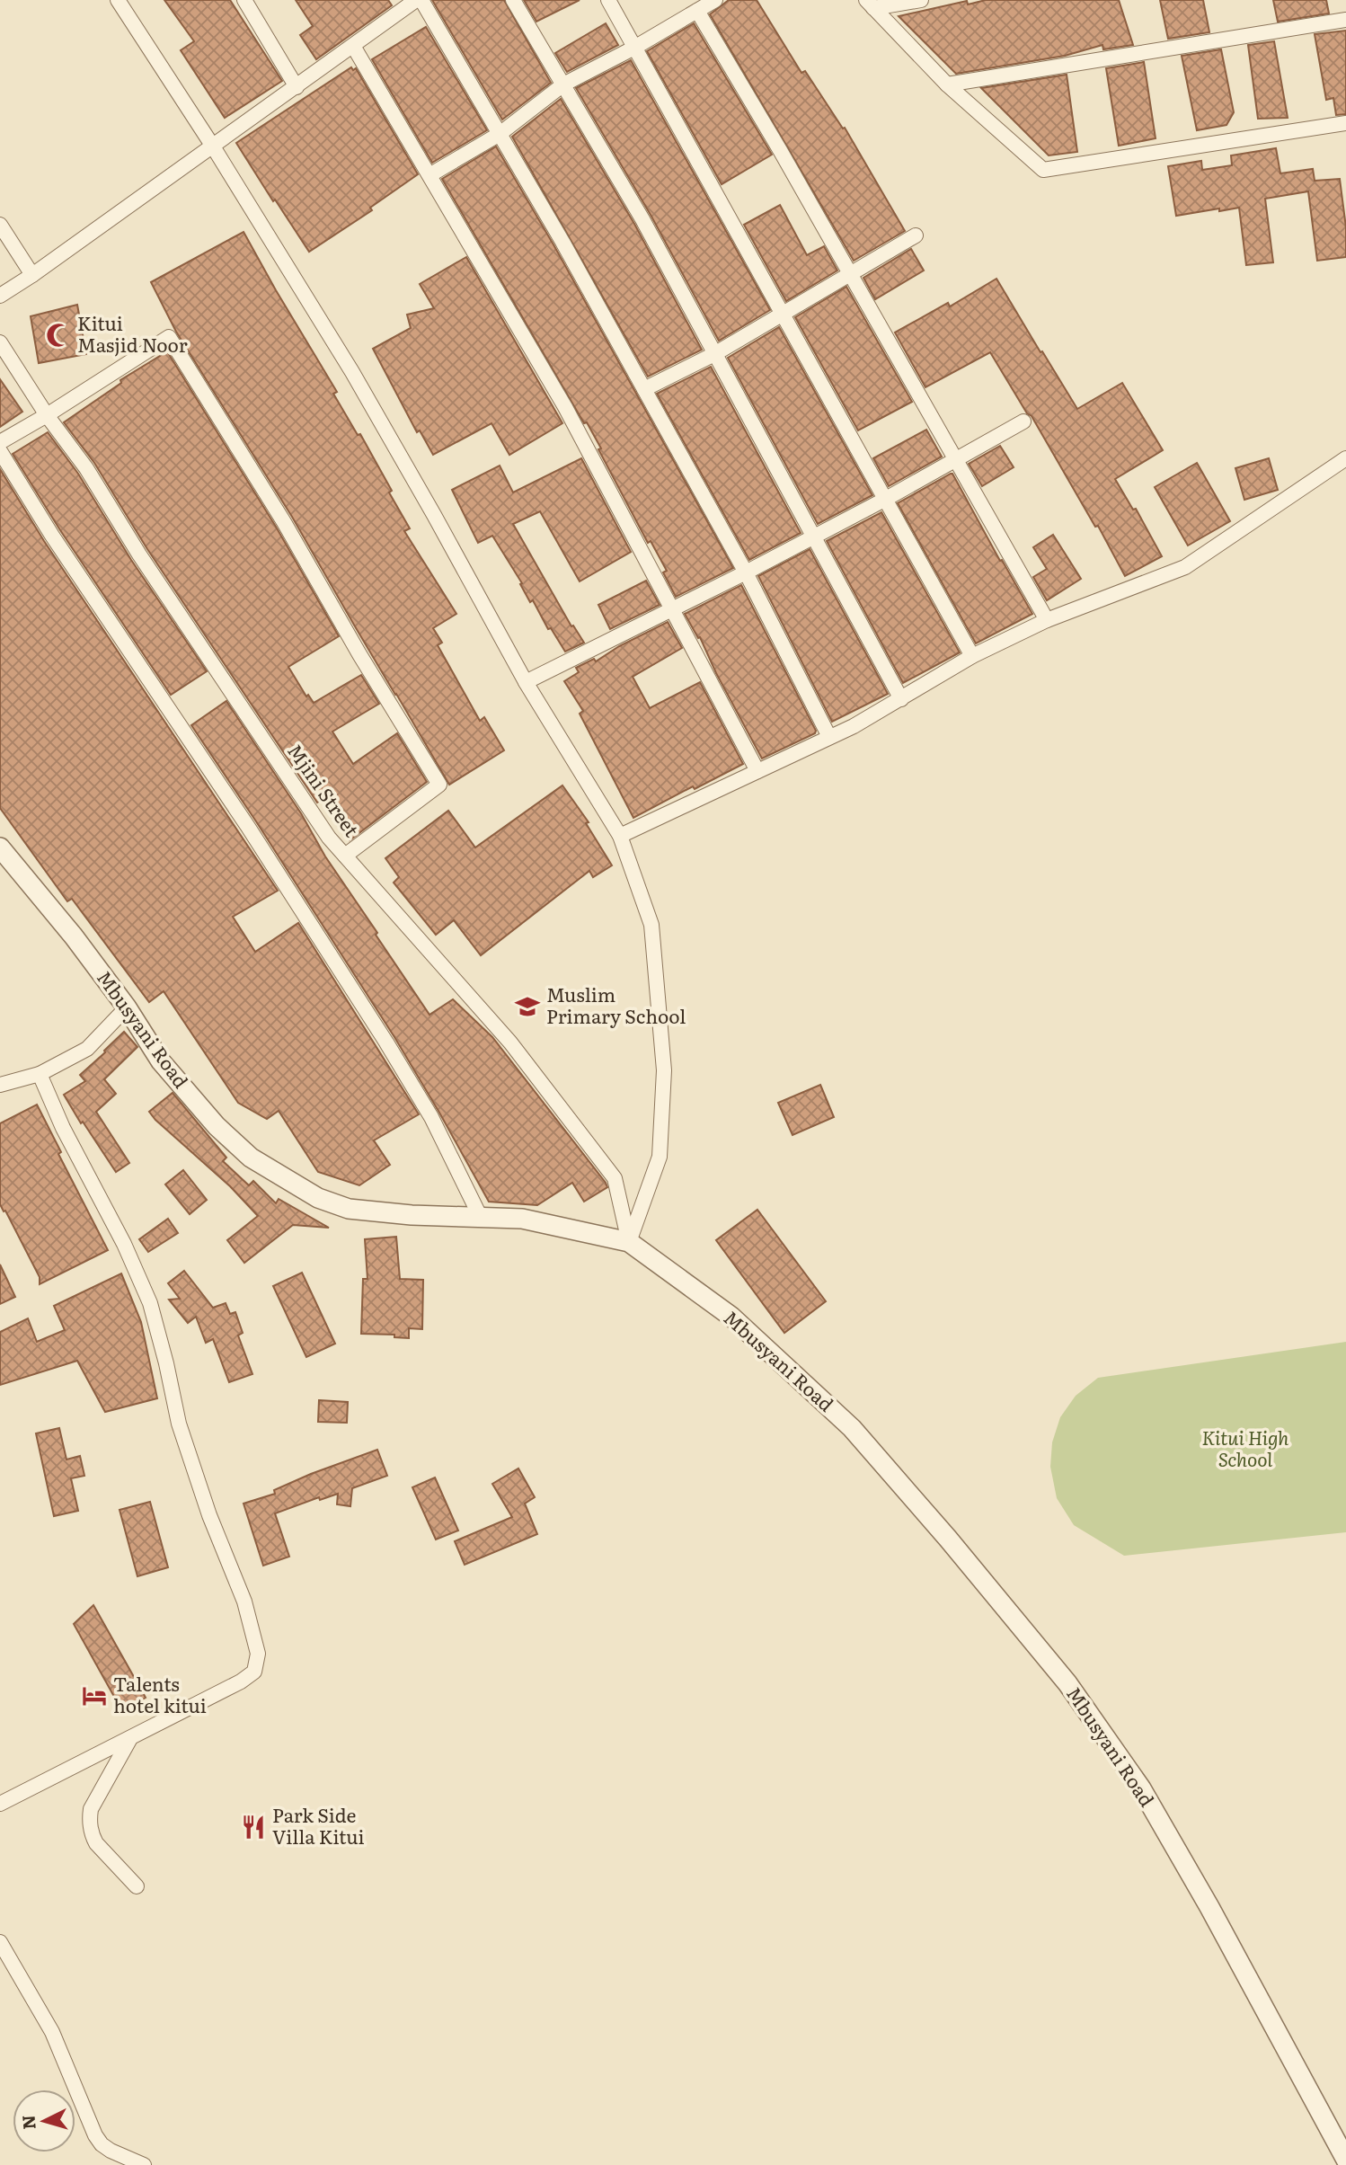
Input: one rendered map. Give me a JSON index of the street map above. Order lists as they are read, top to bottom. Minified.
{"streets":{"street":["Mjini Street","Mbusyani Road"]},"crossings":[["Mjini Street","Mbusyani Road"]],"parks":["Kitui High School"],"places":{"mosque":["Kitui Masjid Noor"],"school or university":["Muslim Primary School"],"hotel":["Talents hotel kitui"],"restaurant":["Park Side Villa Kitui"]},"north":"left"}
